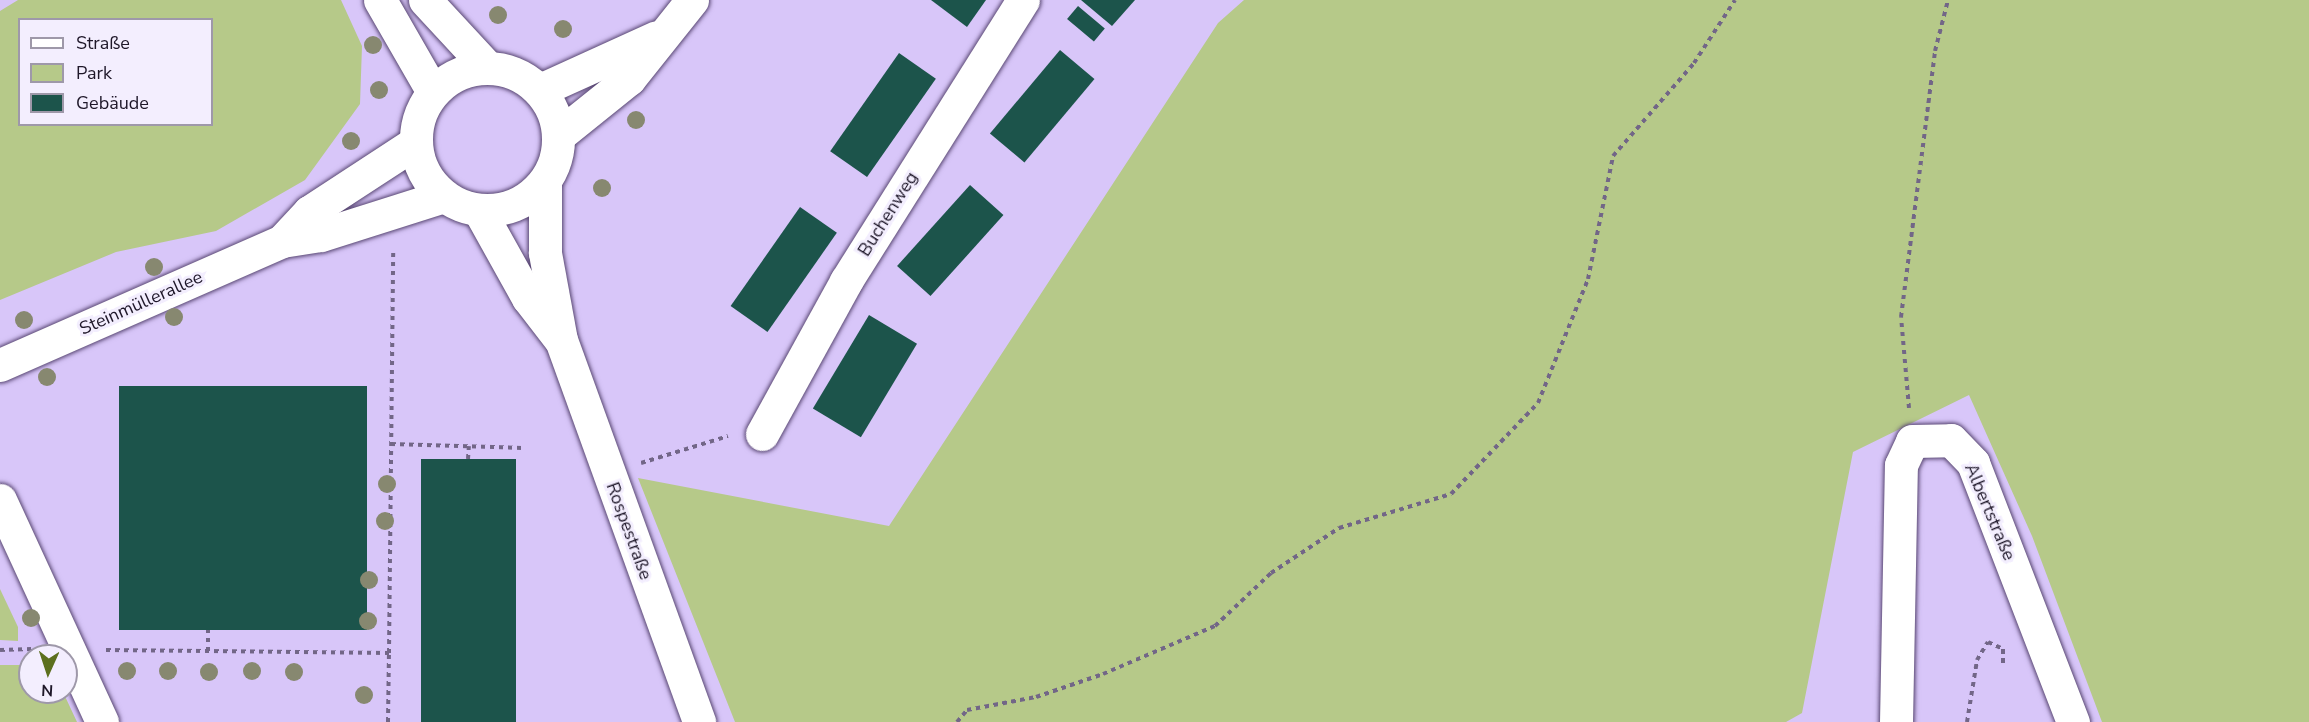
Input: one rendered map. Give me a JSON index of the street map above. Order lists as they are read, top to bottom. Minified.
{"streets":{"street":["Buchenweg","Steinmüllerallee","Albertstraße","Rospestraße"]},"crossings":[["Steinmüllerallee","Rospestraße"]],"legend":["Straße","Park","Gebäude"],"north":"bottom"}
